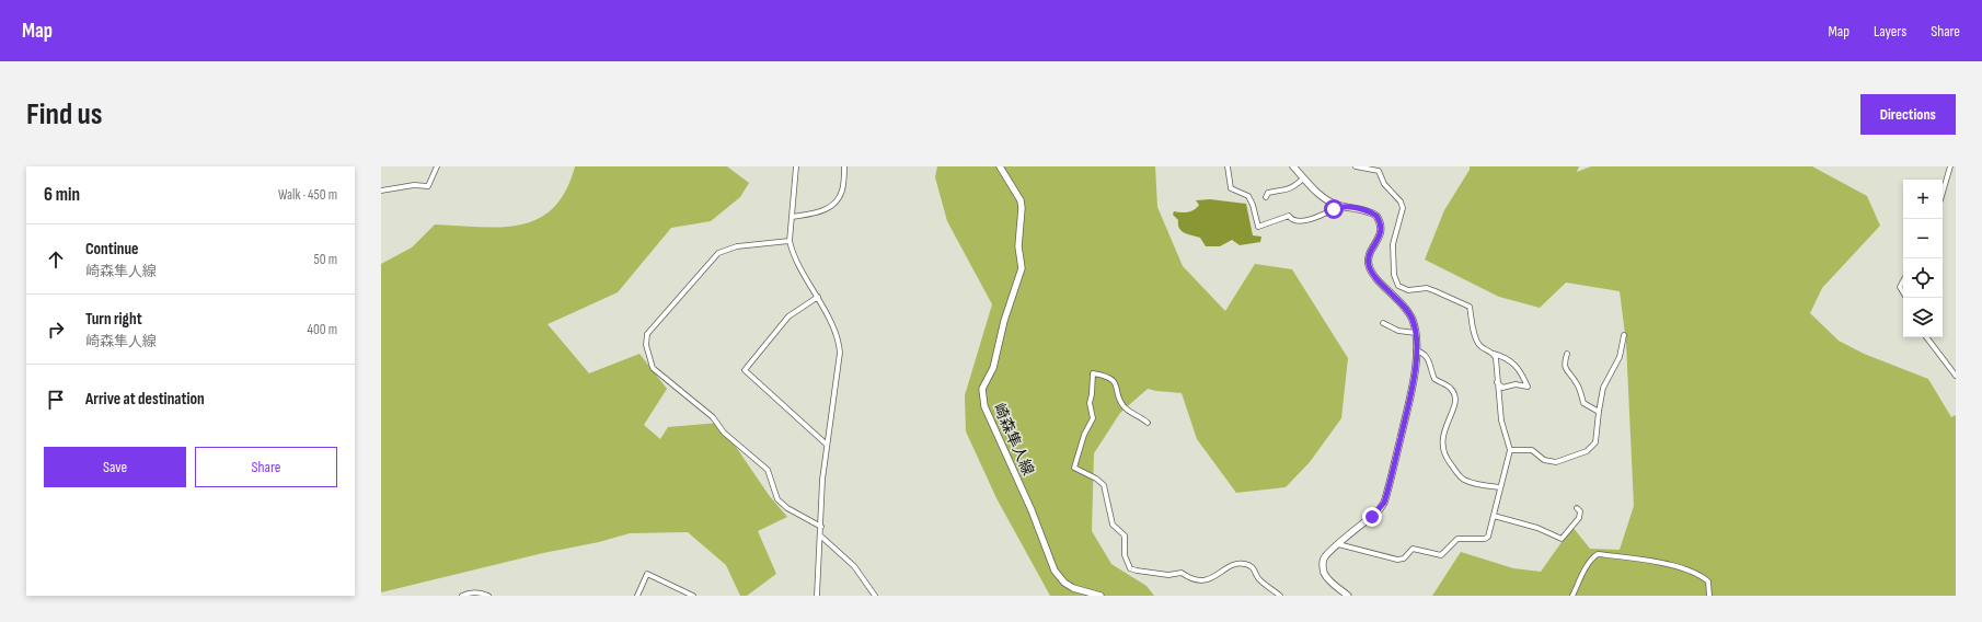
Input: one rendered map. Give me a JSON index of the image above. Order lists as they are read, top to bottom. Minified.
{"streets":{"main road":["崎森隼人線"]},"page":{"header":"Map","nav":["Map","Layers","Share"],"buttons":["Directions",["Save","Share"]],"title":"Find us","heading":["6 min","Walk · 450 m"],"map_buttons":["+","−"],"list":[["Continue","崎森隼人線","50 m"],["Turn right","崎森隼人線","400 m"],"Arrive at destination"]}}
